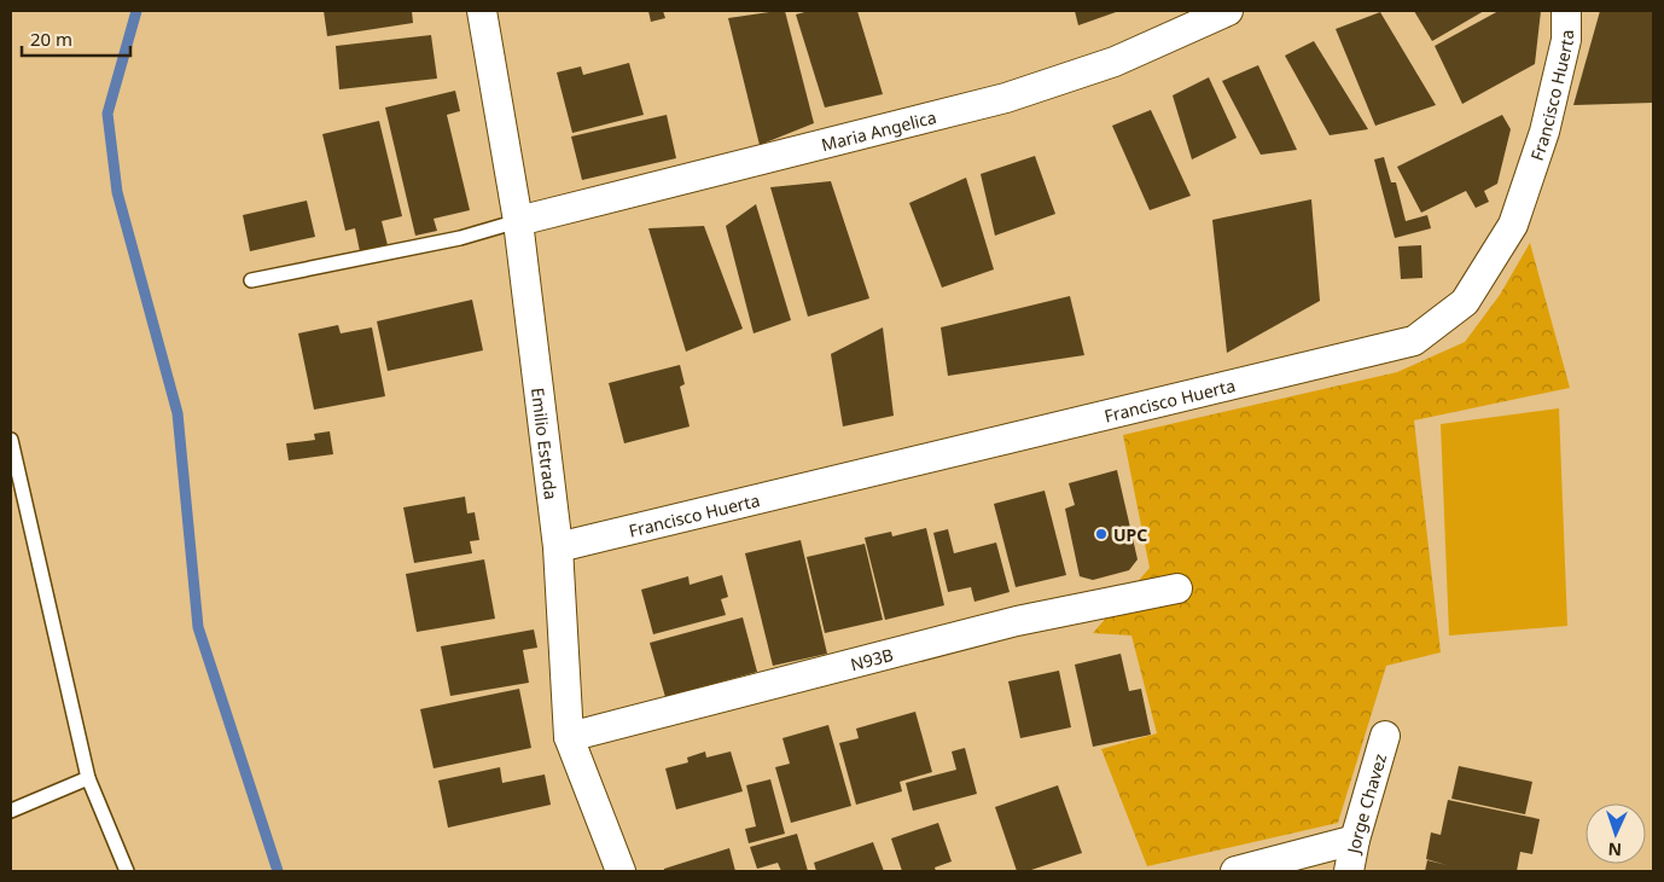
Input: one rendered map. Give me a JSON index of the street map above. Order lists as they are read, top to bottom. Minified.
{"streets":{"street":["Francisco Huerta","Maria Angelica","Emilio Estrada","N93B","Jorge Chavez"]},"crossings":[["Francisco Huerta","Emilio Estrada"],["Maria Angelica","Emilio Estrada"],["Emilio Estrada","N93B"]],"places":["UPC"],"scale_bar":"20 m","north":"bottom"}
